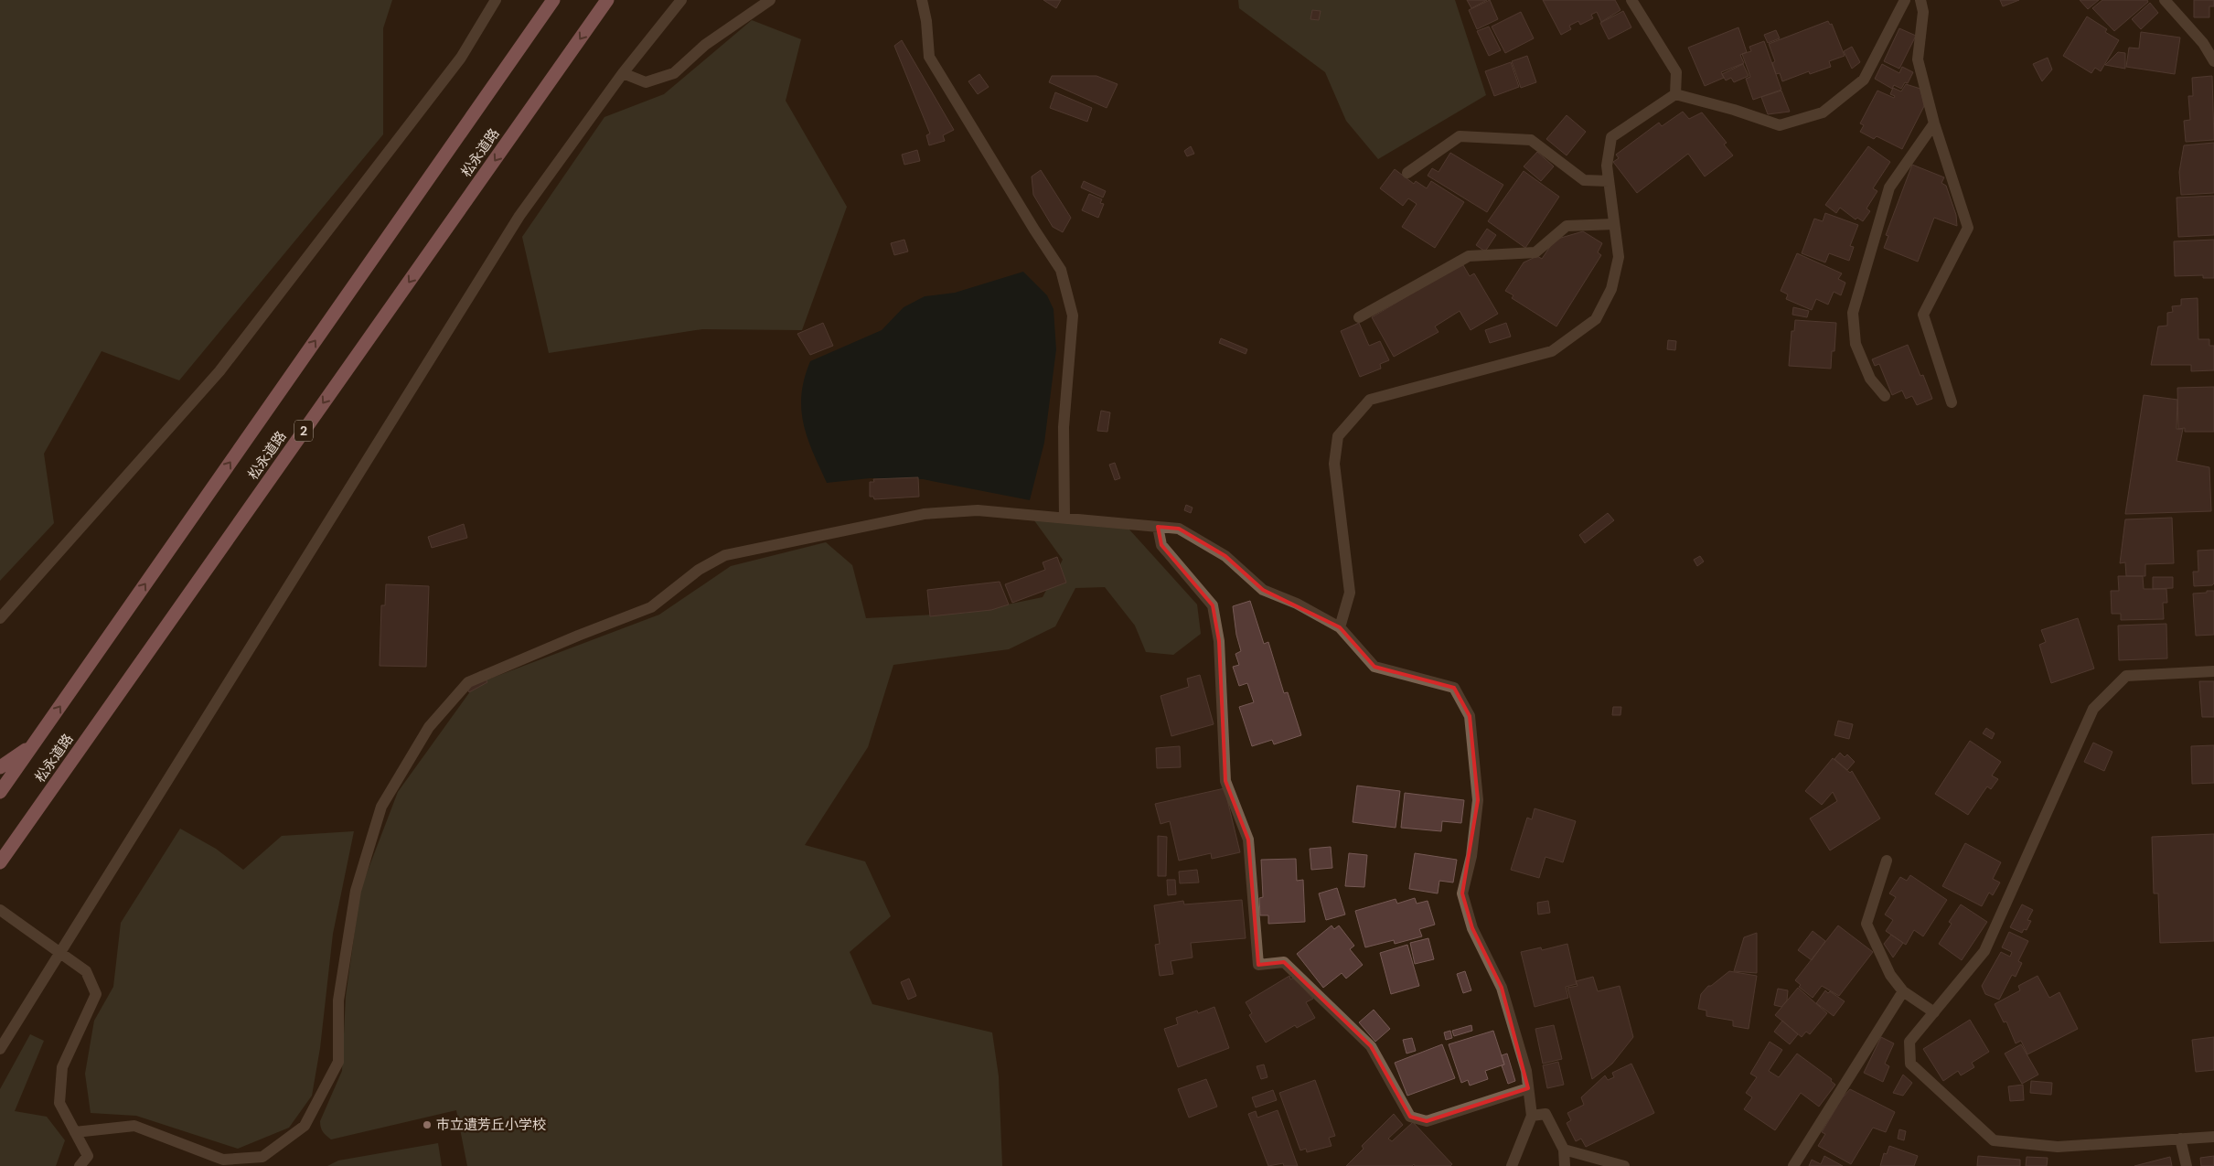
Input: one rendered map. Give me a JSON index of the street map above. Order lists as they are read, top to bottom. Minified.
{"streets":{"highway":["松永道路","2"]},"places":["市立遺芳丘小学校"]}
